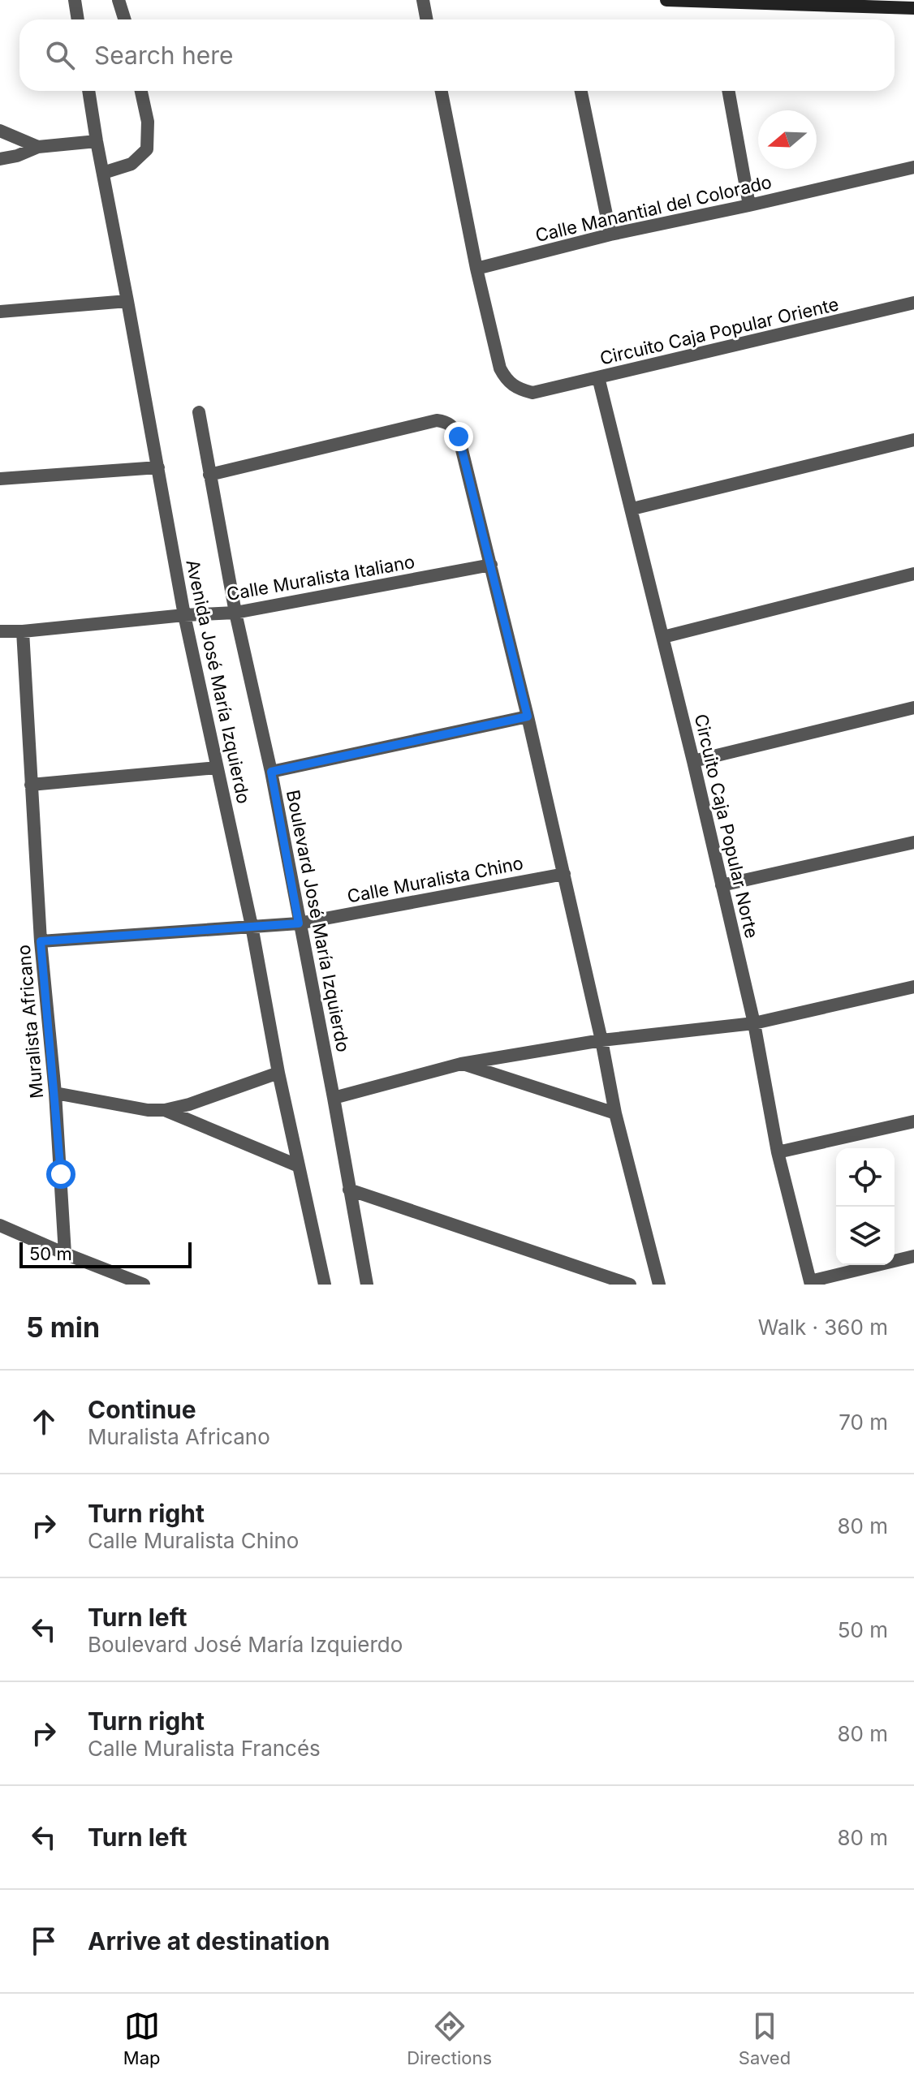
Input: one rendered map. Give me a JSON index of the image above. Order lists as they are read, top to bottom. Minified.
{"streets":{"street":["Calle Manantial del Colorado","Circuito Caja Popular Oriente","Calle Muralista Italiano","Avenida José María Izquierdo","Circuito Caja Popular Norte","Calle Muralista Chino","Boulevard José María Izquierdo","Muralista Africano"]},"crossings":[["Calle Manantial del Colorado","Circuito Caja Popular Oriente"],["Circuito Caja Popular Oriente","Circuito Caja Popular Norte"],["Calle Muralista Italiano","Avenida José María Izquierdo"],["Calle Muralista Italiano","Boulevard José María Izquierdo"],["Calle Muralista Italiano","Muralista Africano"],["Avenida José María Izquierdo","Calle Muralista Chino"],["Calle Muralista Chino","Boulevard José María Izquierdo"],["Calle Muralista Chino","Muralista Africano"]],"scale_bar":"50 m","north":"left","page":{"search":"Search here","scale":"50 m","heading":["5 min","Walk · 360 m"],"list":[["Continue","Muralista Africano","70 m"],["Turn right","Calle Muralista Chino","80 m"],["Turn left","Boulevard José María Izquierdo","50 m"],["Turn right","Calle Muralista Francés","80 m"],["Turn left","80 m"],"Arrive at destination"],"nav":["Map","Directions","Saved"]}}
